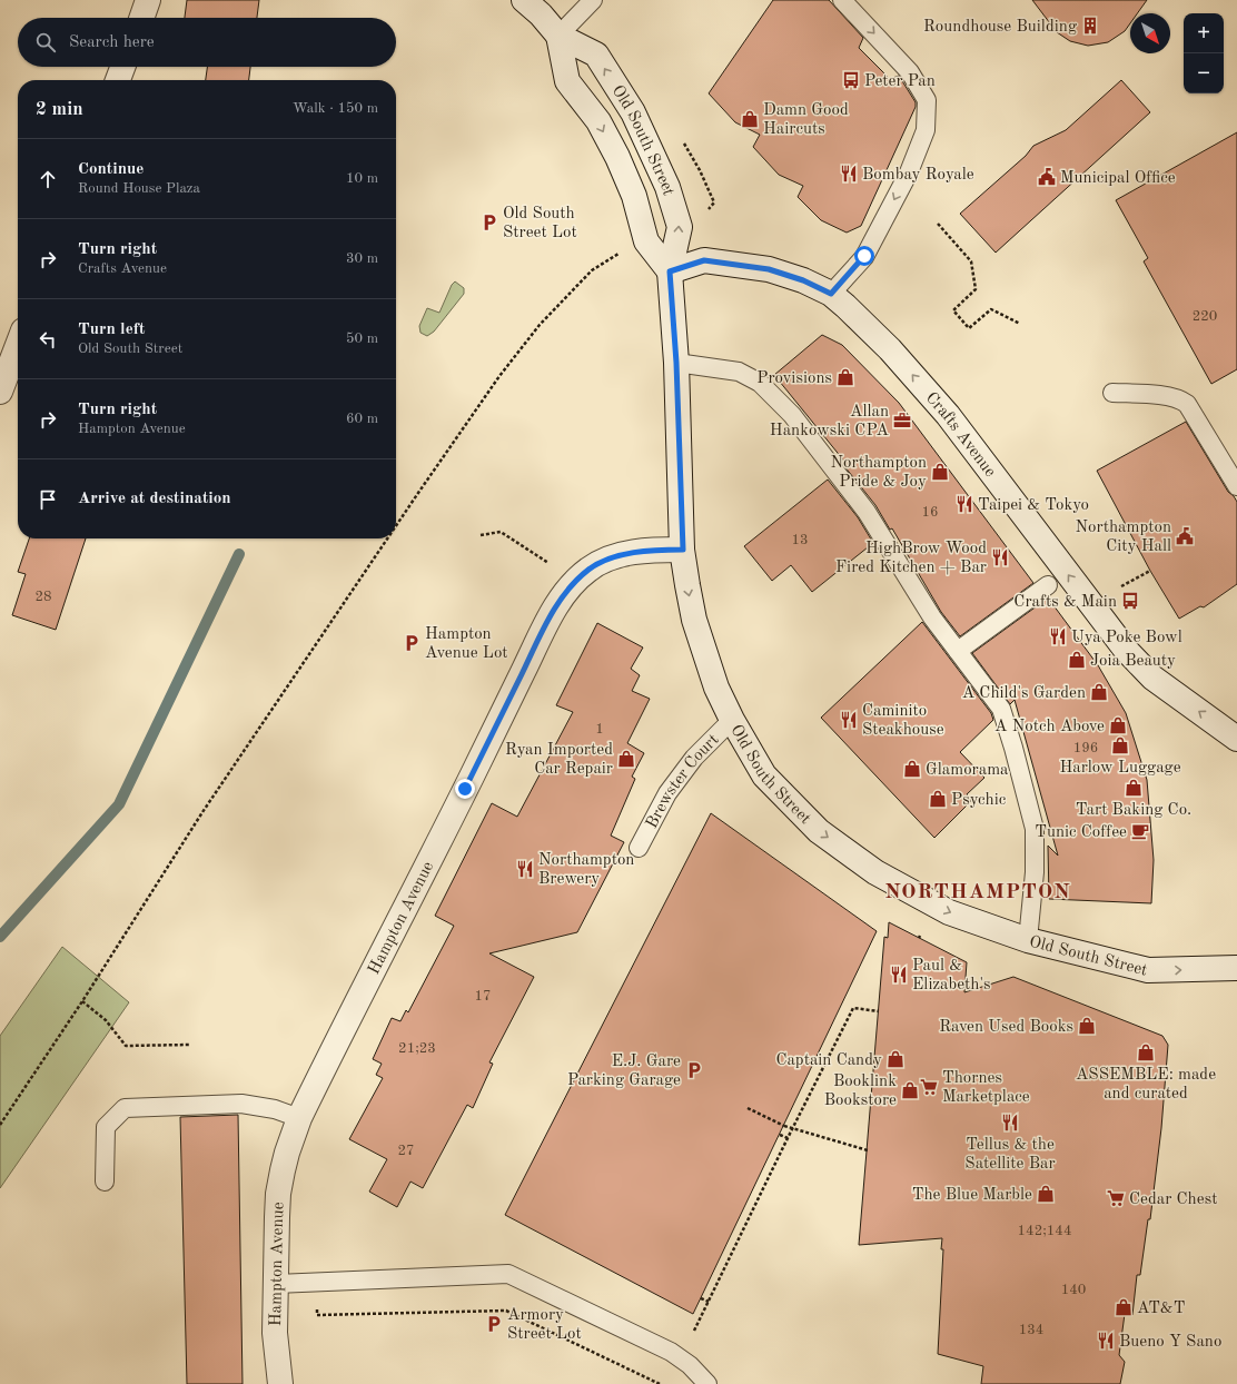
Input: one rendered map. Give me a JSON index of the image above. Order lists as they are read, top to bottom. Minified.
{"streets":{"street":["Old South Street","Crafts Avenue","Hampton Avenue"],"lane":["Brewster Court"]},"crossings":[["Old South Street","Crafts Avenue"],["Old South Street","Brewster Court"],["Old South Street","Hampton Avenue"]],"one_way":["Crafts Avenue"],"districts":["NORTHAMPTON"],"places":{"building":["Roundhouse Building"],"bus stop":["Peter Pan","Crafts & Main"],"shop":["Damn Good Haircuts","Provisions","Northampton Pride & Joy","Joia Beauty","A Child's Garden","A Notch Above","Harlow Luggage","Ryan Imported Car Repair","Glamorama","Tart Baking Co.","Psychic","Raven Used Books","ASSEMBLE: made and curated","Captain Candy","Booklink Bookstore","The Blue Marble","AT&T"],"restaurant":["Bombay Royale","Taipei & Tokyo","HighBrow Wood Fired Kitchen + Bar","Uya Poke Bowl","Caminito Steakhouse","Northampton Brewery","Paul & Elizabeth's","Tellus & the Satellite Bar","Bueno Y Sano"],"public building":["Municipal Office","Northampton City Hall"],"parking":["Old South Street Lot","Hampton Avenue Lot","E.J. Gare Parking Garage","Armory Street Lot"],"office":["Allan Hankowski CPA"],"cafe":["Tunic Coffee"],"supermarket":["Thornes Marketplace","Cedar Chest"]},"house_numbers":["220","16","13","28","1","196","17","21;23","27","142;144","140","134"],"north":"bottom right","page":{"map_buttons":["+","−"],"search":"Search here","heading":["2 min","Walk · 150 m"],"list":[["Continue","Round House Plaza","10 m"],["Turn right","Crafts Avenue","30 m"],["Turn left","Old South Street","50 m"],["Turn right","Hampton Avenue","60 m"],"Arrive at destination"]}}
